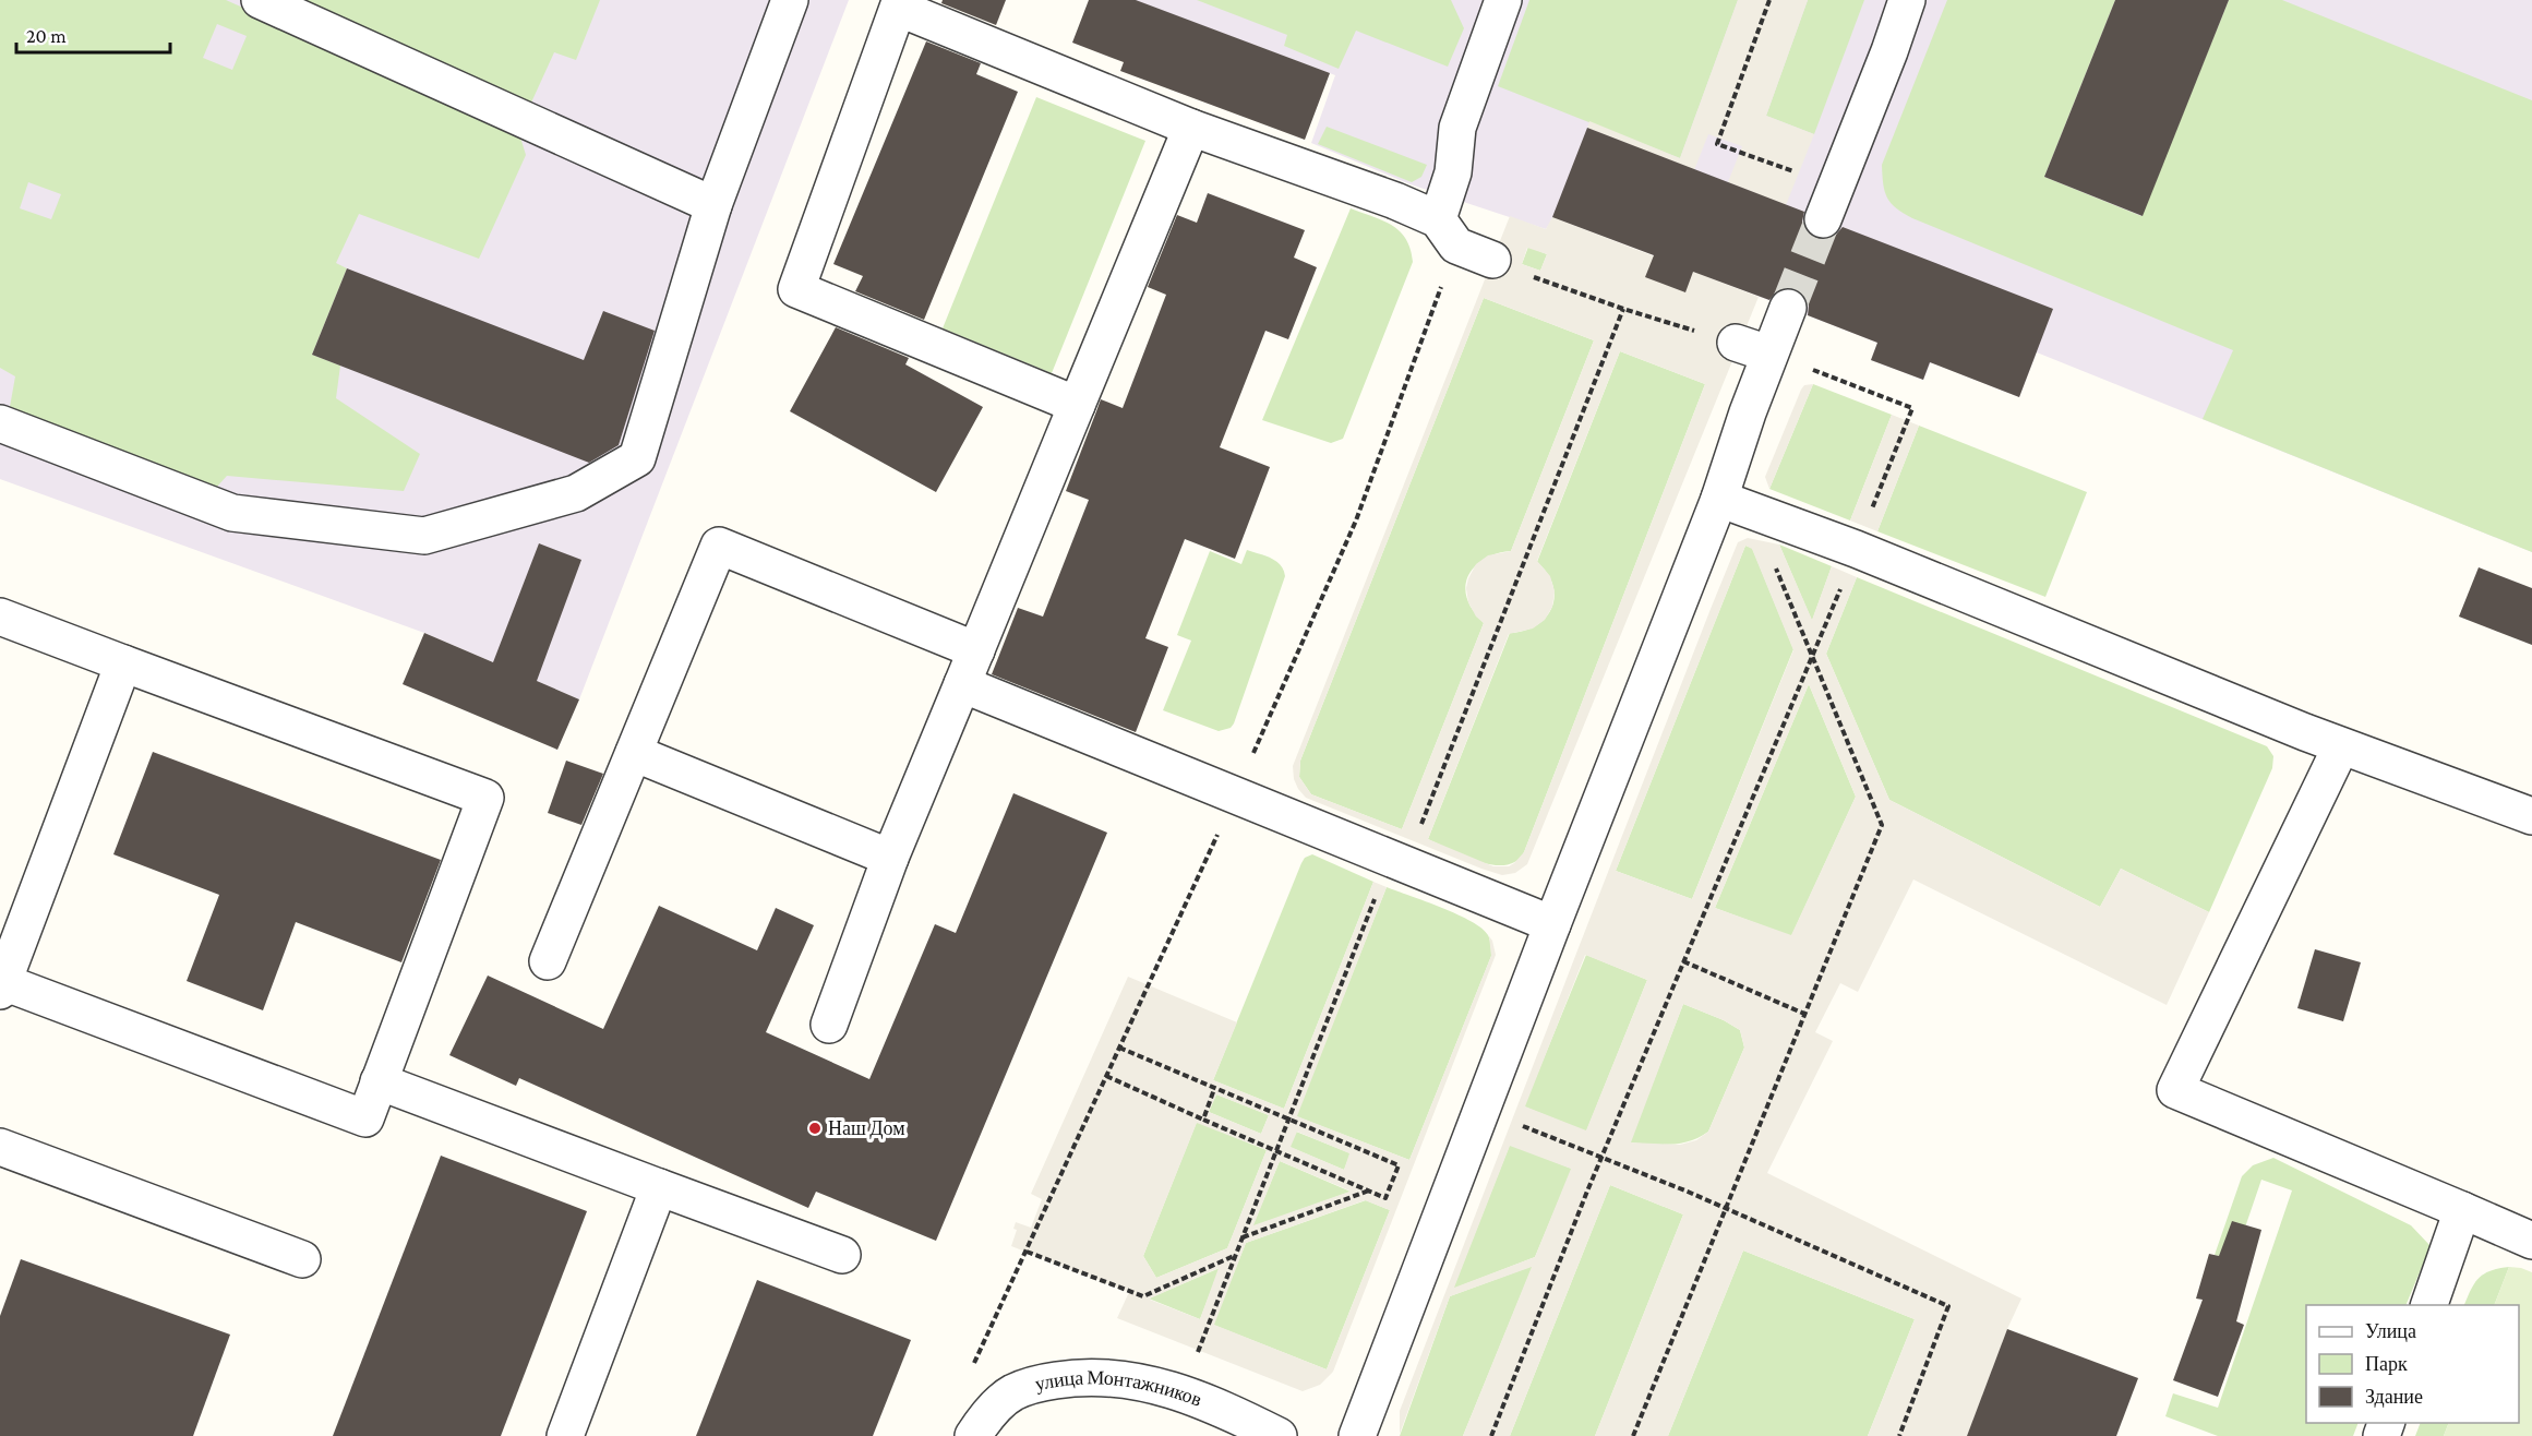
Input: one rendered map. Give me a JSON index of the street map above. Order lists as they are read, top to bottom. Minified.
{"streets":{"street":["улица Монтажников"]},"places":["Наш Дом"],"legend":["Улица","Парк","Здание"],"scale_bar":"20 m"}
